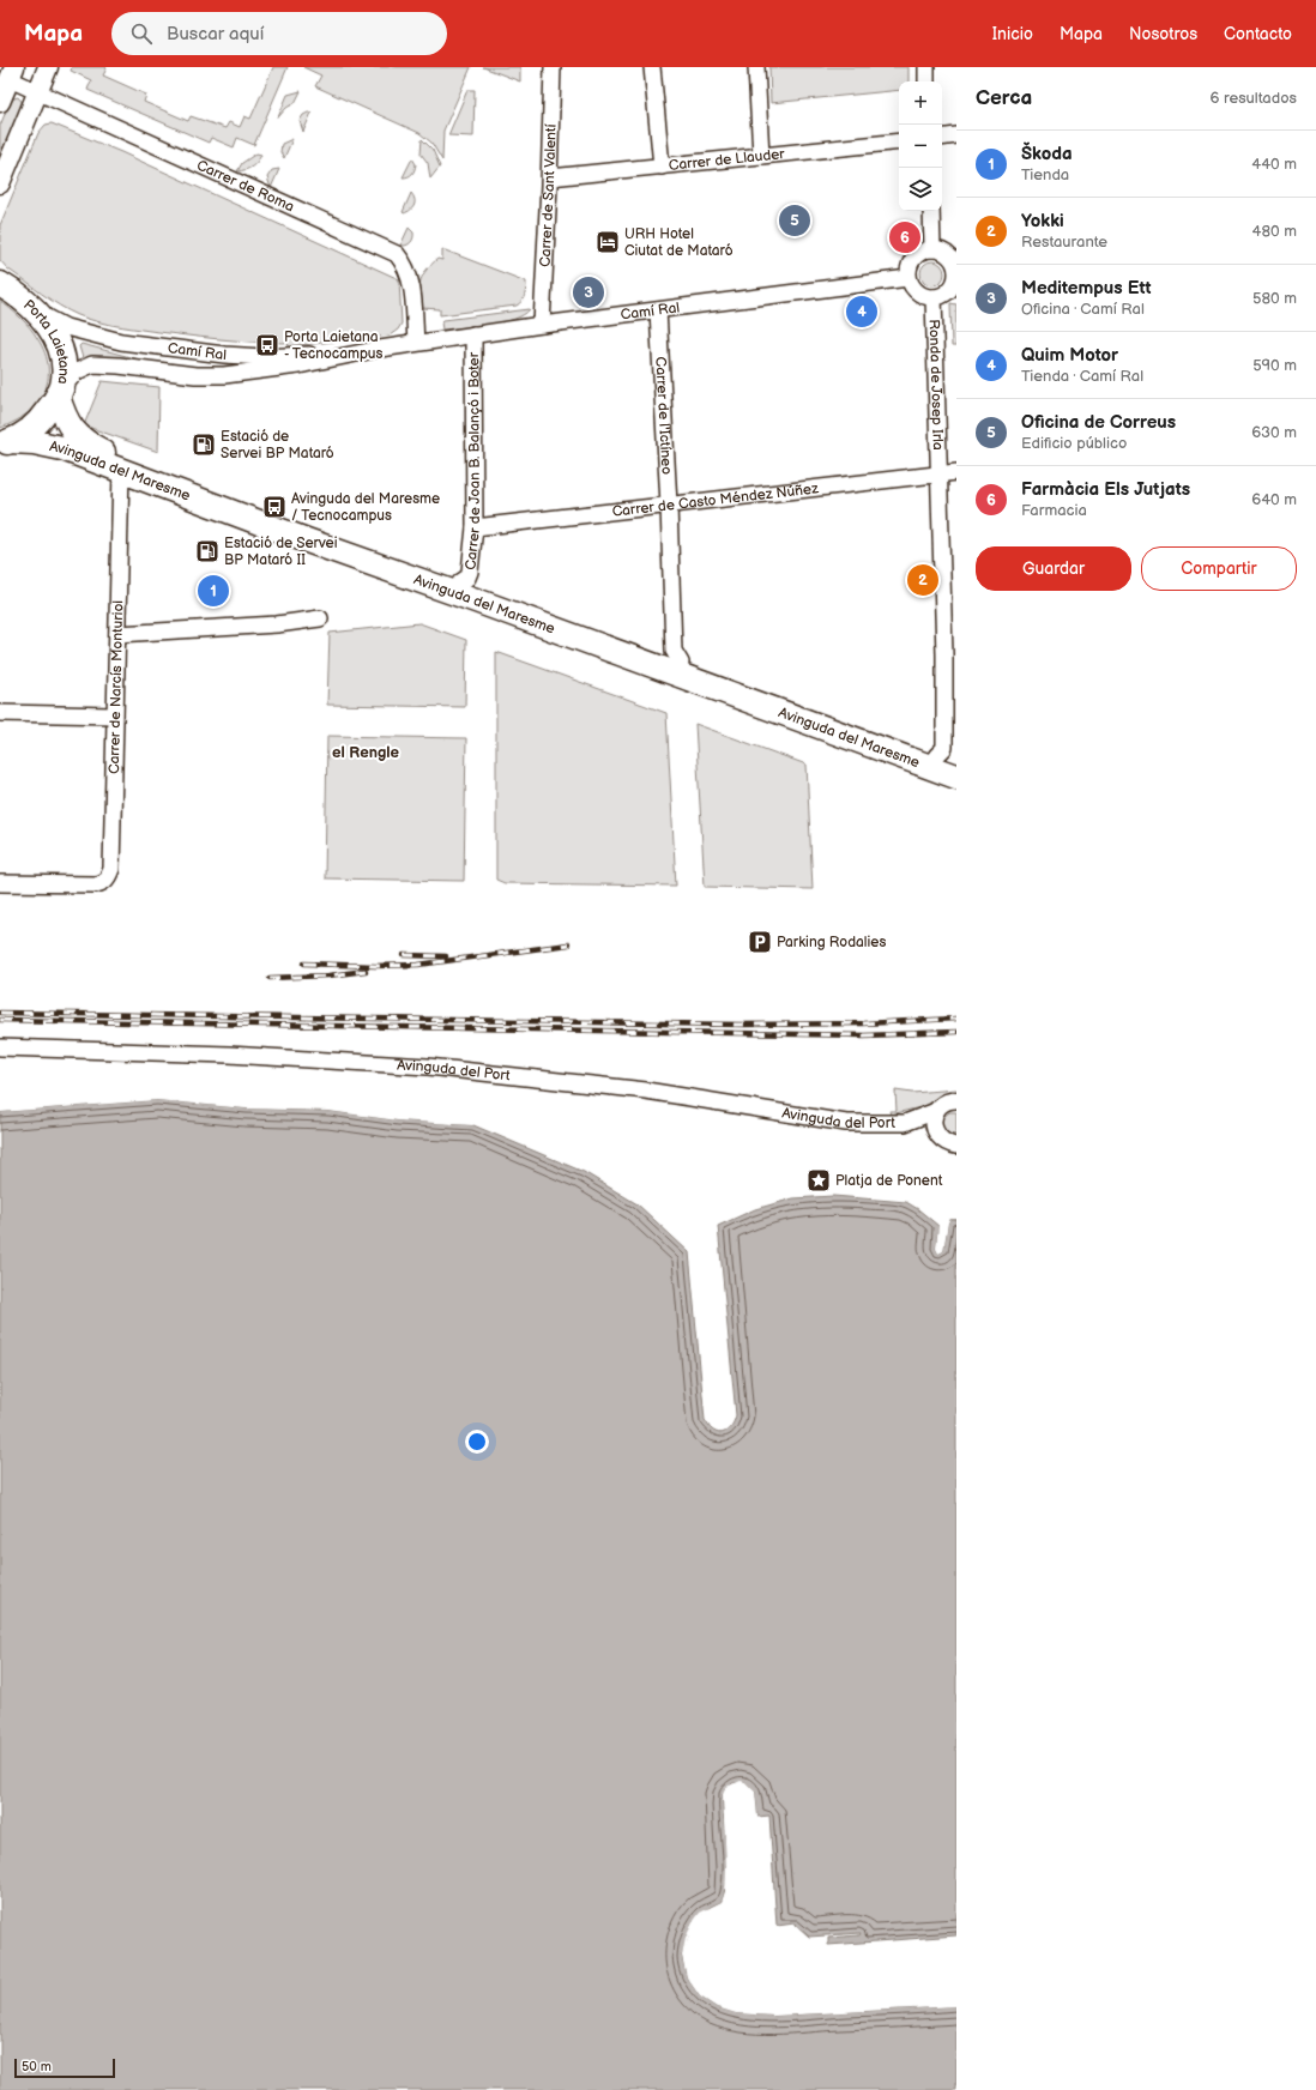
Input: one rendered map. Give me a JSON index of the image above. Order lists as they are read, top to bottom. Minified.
{"streets":{"main road":["Porta Laietana","Avinguda del Maresme"],"street":["Carrer de Llauder","Carrer de Roma","Carrer de Sant Valentí","Camí Ral","Ronda de Josep Irla","Carrer de l'Ictíneo","Carrer de Joan B. Balançó i Boter","Carrer de Casto Méndez Núñez","Carrer de Narcís Monturiol","Avinguda del Port"]},"crossings":[["Carrer de Llauder","Carrer de Sant Valentí"],["Carrer de Roma","Camí Ral"],["Carrer de Sant Valentí","Camí Ral"],["Camí Ral","Porta Laietana"],["Camí Ral","Ronda de Josep Irla"],["Camí Ral","Carrer de l'Ictíneo"],["Camí Ral","Carrer de Joan B. Balançó i Boter"],["Camí Ral","Avinguda del Maresme"],["Porta Laietana","Avinguda del Maresme"],["Ronda de Josep Irla","Avinguda del Maresme"],["Ronda de Josep Irla","Carrer de Casto Méndez Núñez"],["Carrer de l'Ictíneo","Avinguda del Maresme"],["Carrer de l'Ictíneo","Carrer de Casto Méndez Núñez"],["Carrer de Joan B. Balançó i Boter","Avinguda del Maresme"],["Carrer de Joan B. Balançó i Boter","Carrer de Casto Méndez Núñez"],["Avinguda del Maresme","Carrer de Narcís Monturiol"]],"districts":["el Rengle"],"places":{"hotel":["URH Hotel Ciutat de Mataró"],"bus stop":["Porta Laietana - Tecnocampus","Avinguda del Maresme / Tecnocampus"],"fuel station":["Estació de Servei BP Mataró","Estació de Servei BP Mataró II"],"parking":["Parking Rodalies"],"place":["Platja de Ponent"]},"scale_bar":"50 m","page":{"header":"Mapa","search":"Buscar aquí","nav":["Inicio","Mapa","Nosotros","Contacto"],"heading":["Cerca","6 resultados"],"map_buttons":["+","−"],"list":[{"mark":"1","name":"Škoda","note":"Tienda","value":"440 m"},{"mark":"2","name":"Yokki","note":"Restaurante","value":"480 m"},{"mark":"3","name":"Meditempus Ett","note":"Oficina · Camí Ral","value":"580 m"},{"mark":"4","name":"Quim Motor","note":"Tienda · Camí Ral","value":"590 m"},{"mark":"5","name":"Oficina de Correus","note":"Edificio público","value":"630 m"},{"mark":"6","name":"Farmàcia Els Jutjats","note":"Farmacia","value":"640 m"}],"pins":["5","6","3","4","2","1"],"buttons":["Guardar","Compartir"],"scale":"50 m"}}
